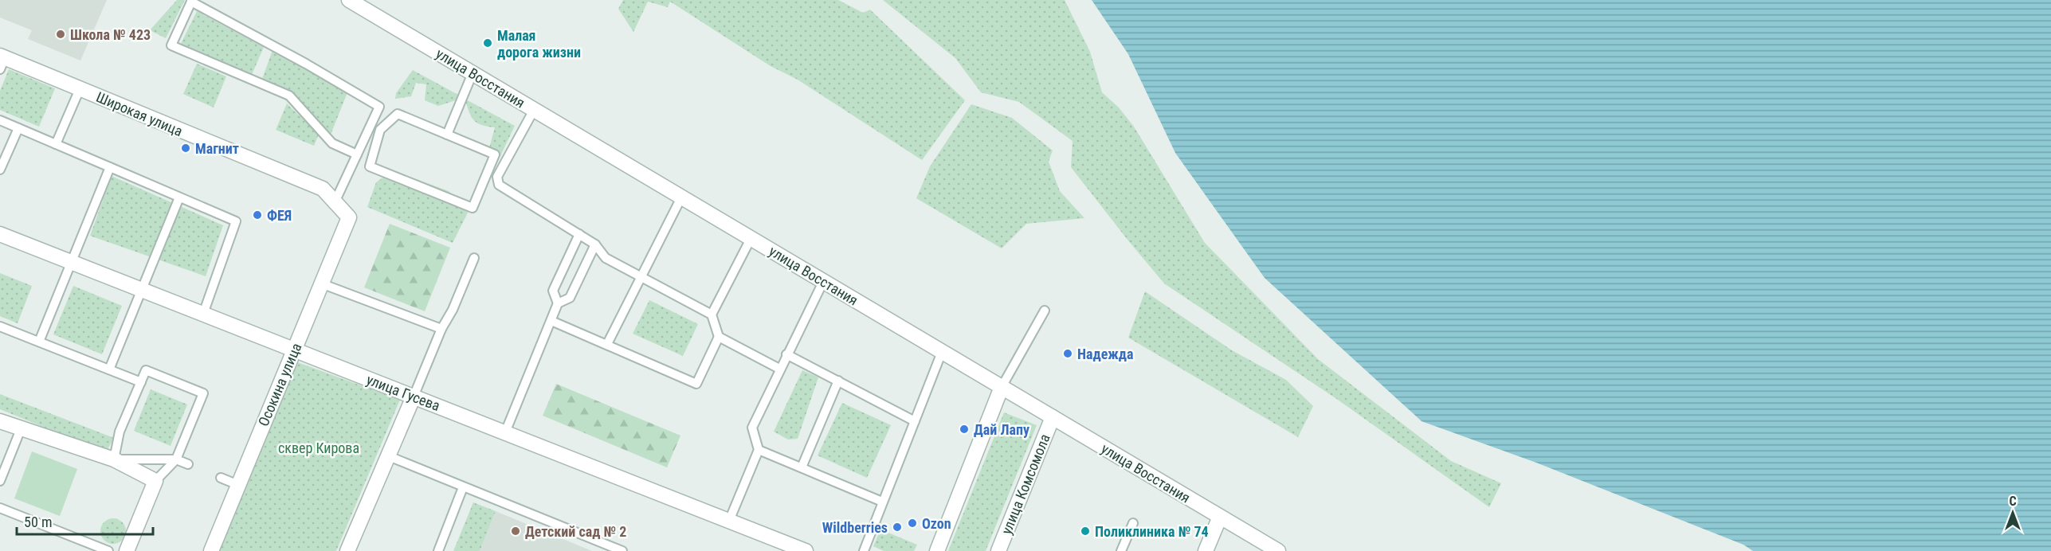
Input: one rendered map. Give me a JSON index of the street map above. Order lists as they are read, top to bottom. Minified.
{"streets":{"street":["улица Восстания","Широкая улица","Осокина улица","улица Гусева","улица Комсомола"]},"crossings":[["улица Восстания","улица Комсомола"],["Широкая улица","Осокина улица"],["Осокина улица","улица Гусева"]],"parks":["сквер Кирова"],"places":["Школа № 423","Малая дорога жизни","Магнит","ФЕЯ","Надежда","Дай Лапу","Ozon","Wildberries","Детский сад № 2","Поликлиника № 74"],"scale_bar":"50 m","north":"top"}
